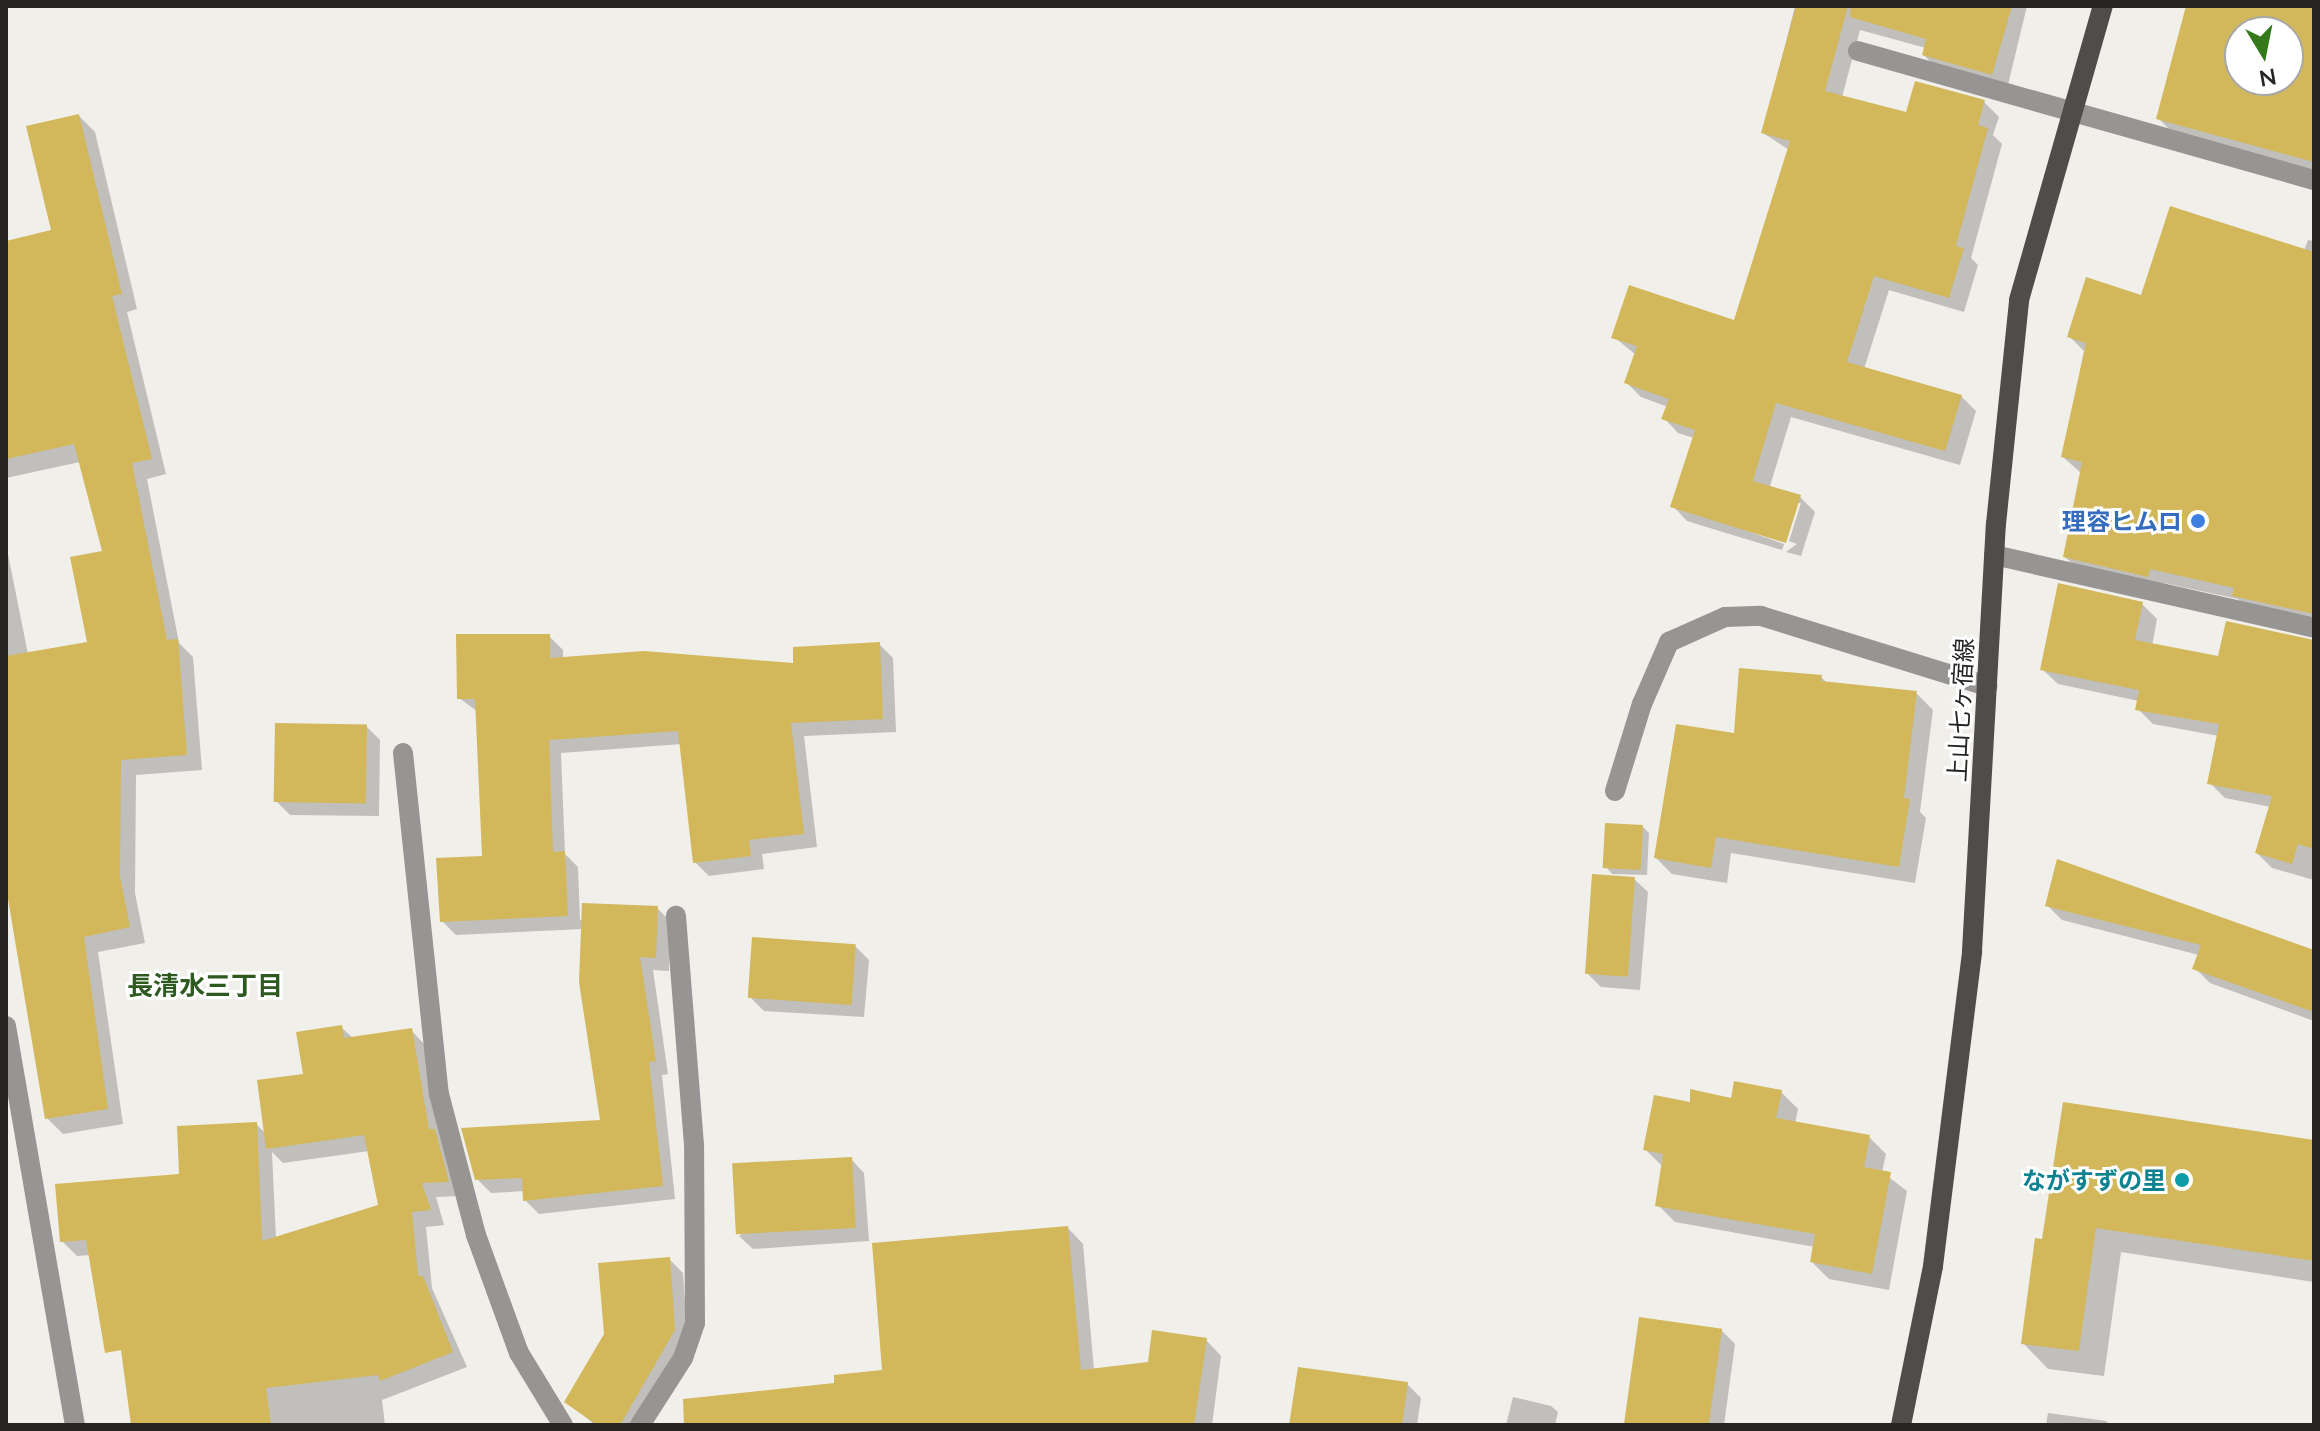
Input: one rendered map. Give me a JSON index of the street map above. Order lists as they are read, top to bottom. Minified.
{"streets":{"main road":["上山七ヶ宿線"]},"districts":["長清水三丁目"],"places":["理容ヒムロ","ながすずの里"],"north":"bottom"}
